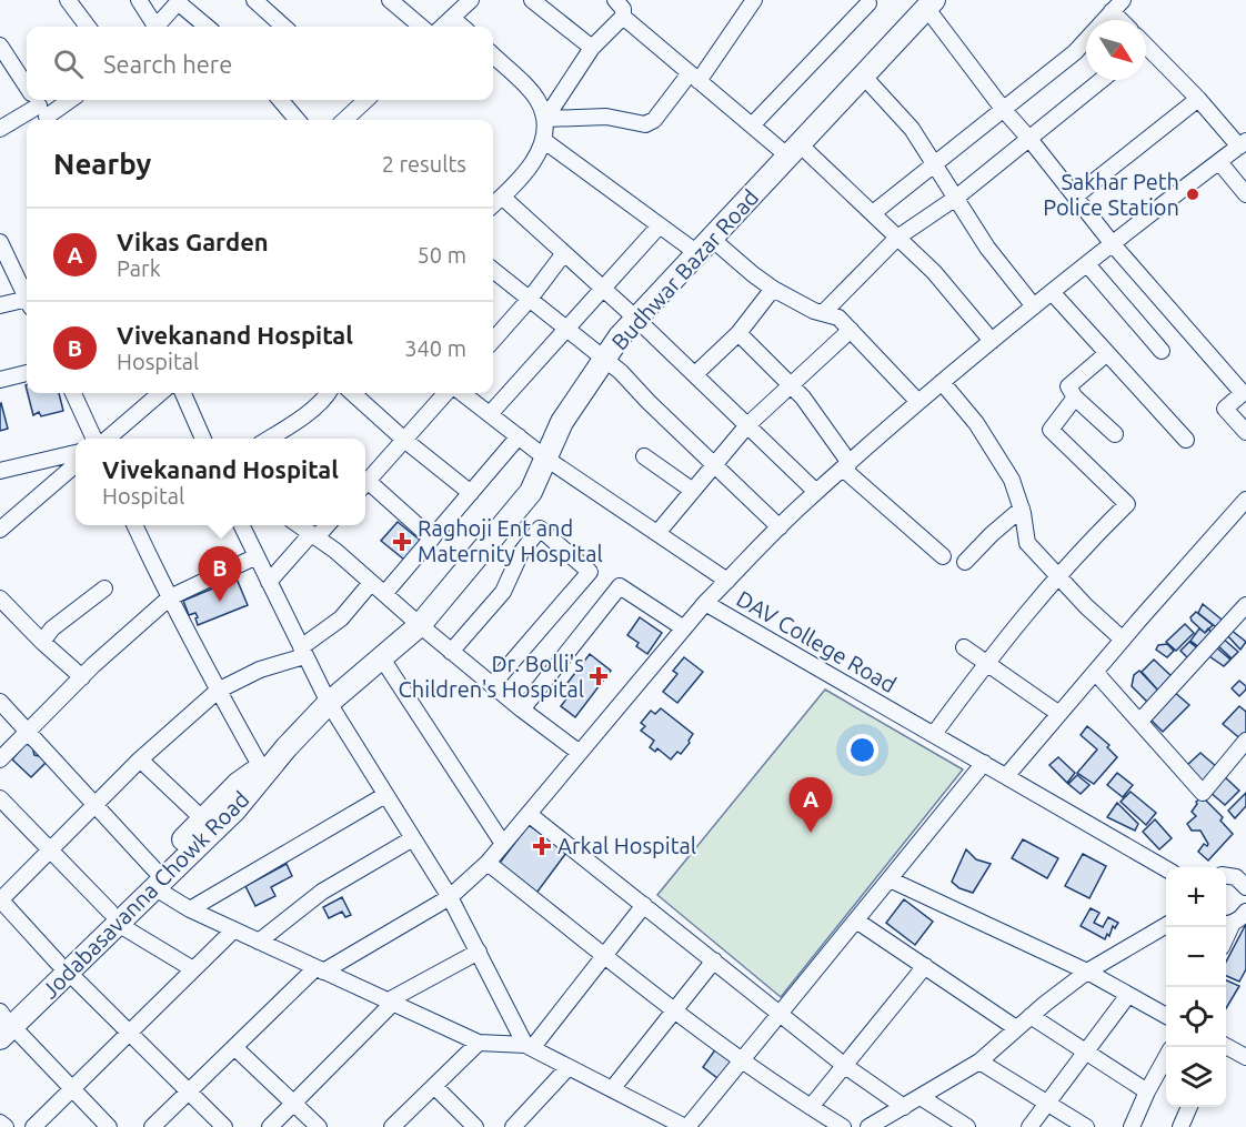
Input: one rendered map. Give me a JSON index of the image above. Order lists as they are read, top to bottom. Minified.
{"streets":{"highway":["Budhwar Bazar Road","Jodabasavanna Chowk Road"],"street":["DAV College Road"]},"crossings":[["Budhwar Bazar Road","Jodabasavanna Chowk Road"]],"places":{"other":["Sakhar Peth Police Station"],"health":["Raghoji Ent and Maternity Hospital","Dr. Bolli's Children's Hospital","Arkal Hospital"]},"north":"bottom right","page":{"search":"Search here","heading":["Nearby","2 results"],"list":[{"mark":"A","name":"Vikas Garden","note":"Park","value":"50 m"},{"mark":"B","name":"Vivekanand Hospital","note":"Hospital","value":"340 m"}],"popup":["Vivekanand Hospital","Hospital"],"pins":["B","A"],"map_buttons":["+","−"]}}
